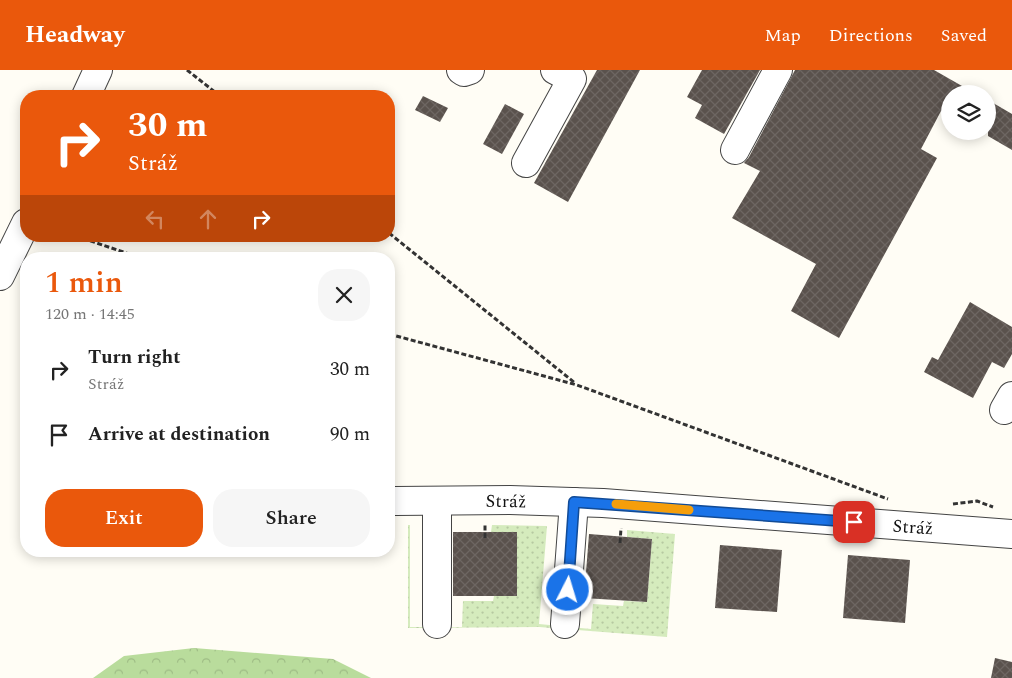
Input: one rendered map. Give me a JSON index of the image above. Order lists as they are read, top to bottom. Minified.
{"streets":{"street":["Stráž"]},"page":{"header":"Headway","nav":["Map","Directions","Saved"],"turn":["30 m","Stráž"],"heading":["1 min","120 m · 14:45"],"list":[{"name":"Turn right","note":"Stráž","value":"30 m"},{"name":"Arrive at destination","value":"90 m"}],"buttons":["Exit","Share"]}}
